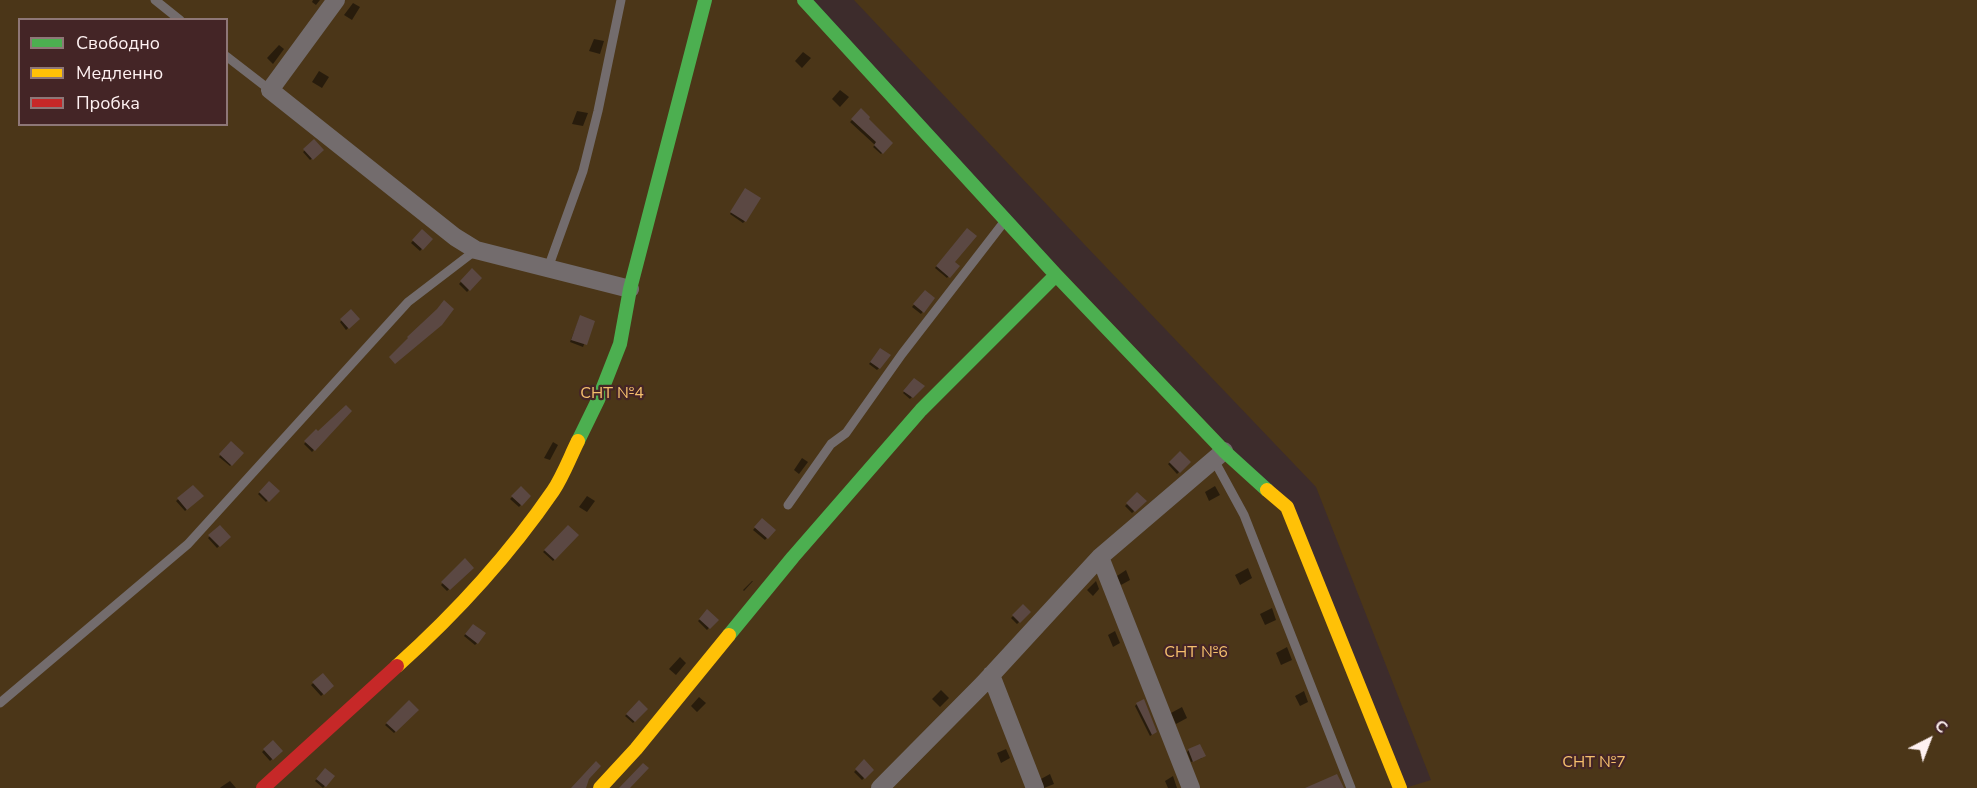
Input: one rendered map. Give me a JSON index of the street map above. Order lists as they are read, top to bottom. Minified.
{"parks":["СНТ №4","СНТ №6","СНТ №7"],"legend":["Свободно","Медленно","Пробка"],"north":"top right"}
